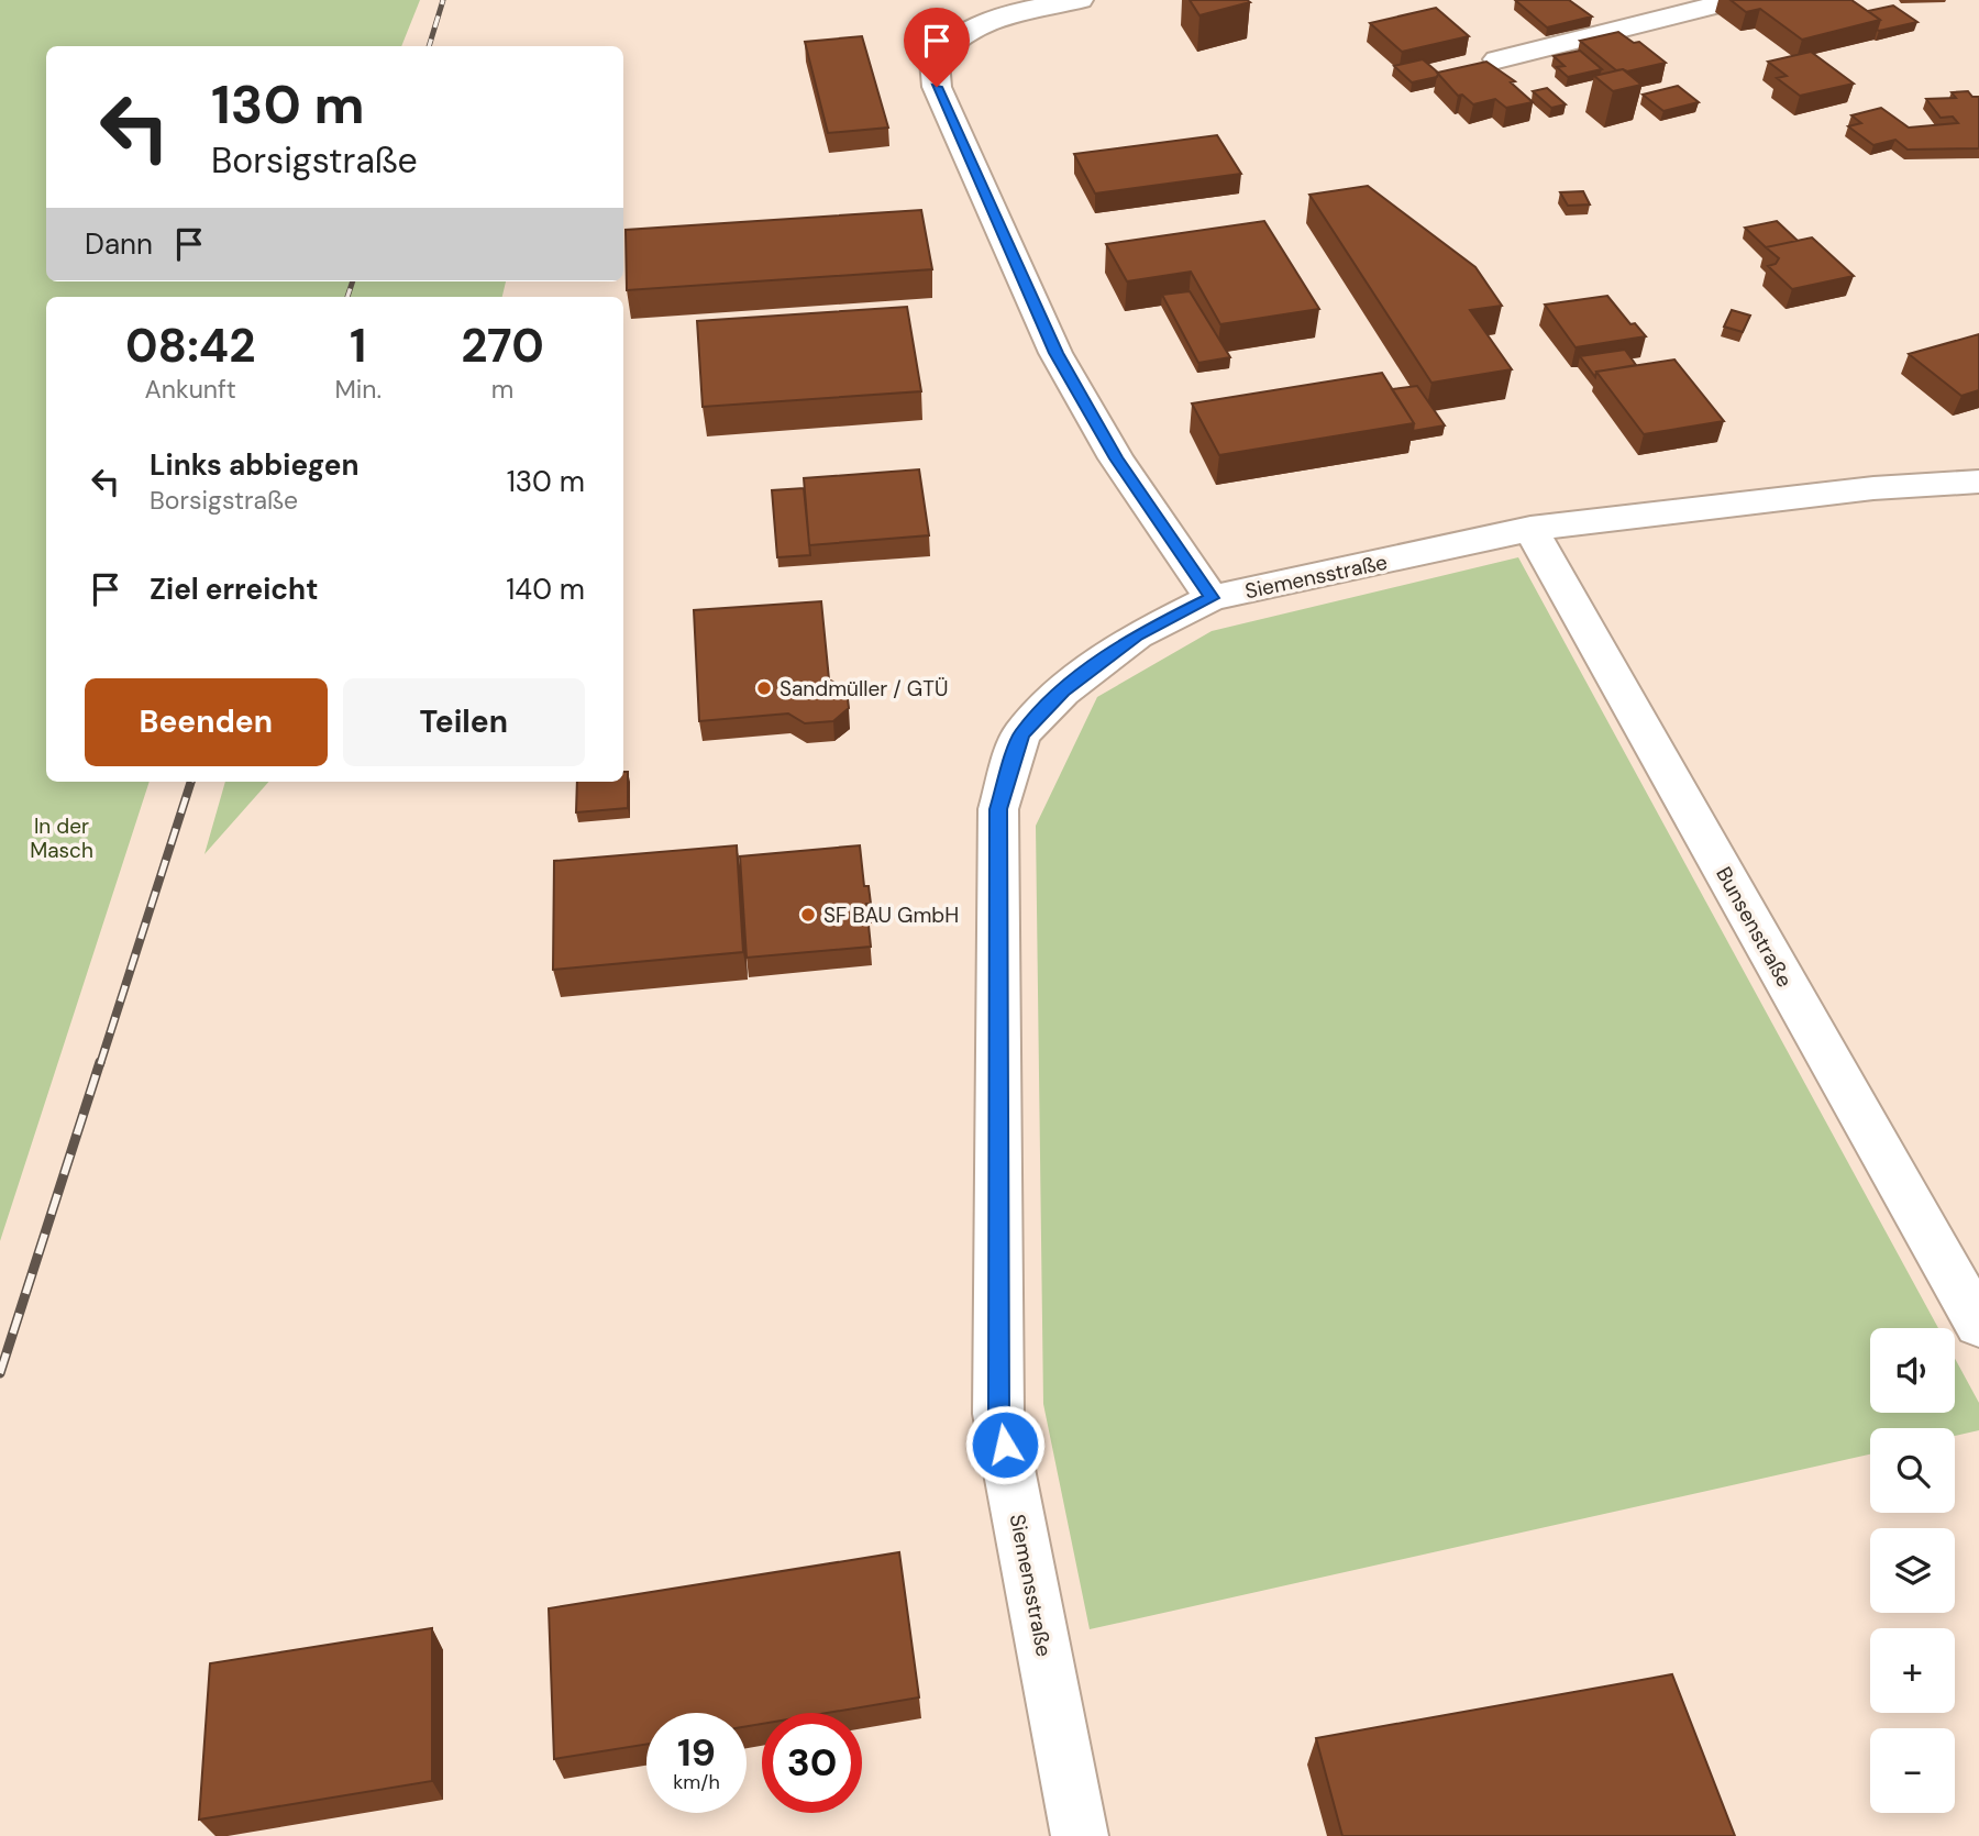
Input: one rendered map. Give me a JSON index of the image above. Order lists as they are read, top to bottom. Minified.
{"streets":{"street":["Siemensstraße","Bunsenstraße"]},"crossings":[["Siemensstraße","Bunsenstraße"]],"parks":["In der Masch"],"places":["Sandmüller / GTÜ","SF BAU GmbH"],"page":{"turn":["130 m","Borsigstraße"],"then":"Dann","eta":["08:42","Ankunft","1","Min.","270","m"],"list":[{"name":"Links abbiegen","note":"Borsigstraße","value":"130 m"},{"name":"Ziel erreicht","value":"140 m"}],"buttons":["Beenden","Teilen"],"map_buttons":["+","−"],"speed":"19 km/h","limit":"30"}}
